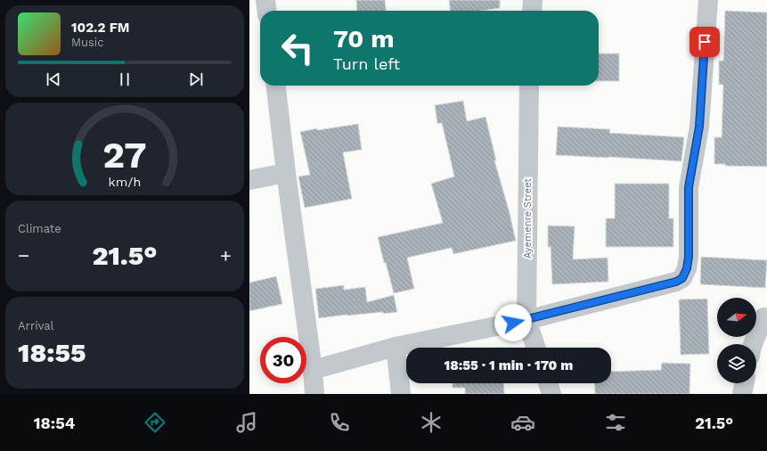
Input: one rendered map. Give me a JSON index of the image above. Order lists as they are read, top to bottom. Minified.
{"streets":{"street":["Ayemenre Street"]},"north":"right","page":{"turn":["70 m","Turn left"],"song":["102.2 FM","Music"],"tile":["Climate",["Arrival","18:55"]],"heat":["−","21.5°","+"],"limit":"30","trip":"18:55 · 1 min · 170 m","tabs":["18:54","21.5°"],"gauge":["27","km/h"]}}
